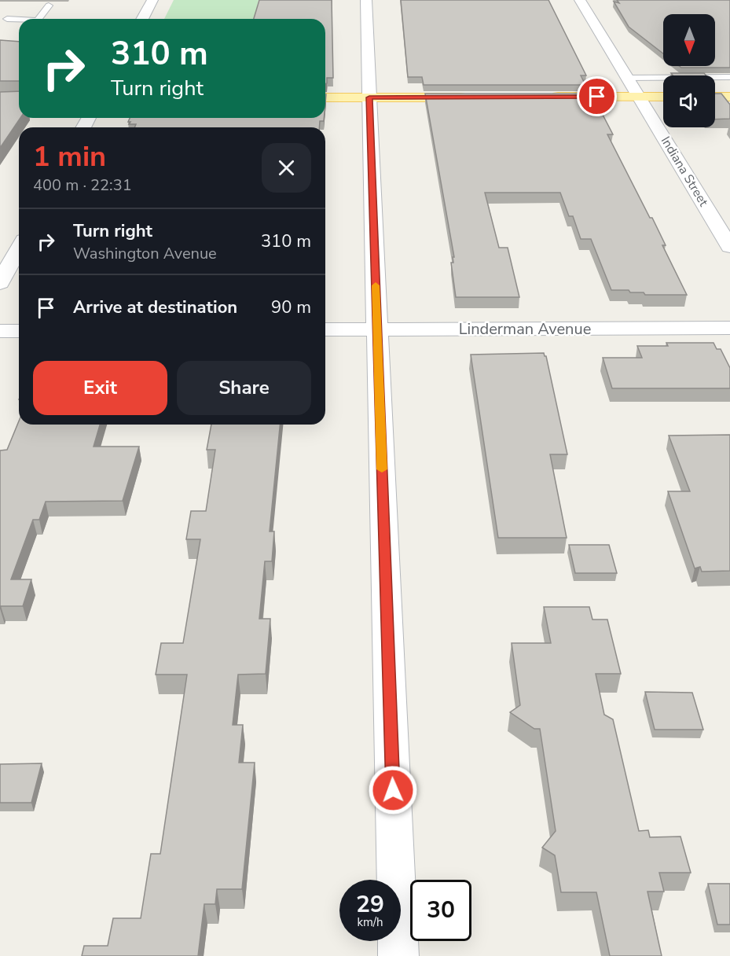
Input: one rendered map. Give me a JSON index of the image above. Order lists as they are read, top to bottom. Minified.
{"streets":{"street":["Indiana Street","Linderman Avenue"]},"north":"bottom","page":{"turn":["310 m","Turn right"],"heading":["1 min","400 m · 22:31"],"list":[{"name":"Turn right","note":"Washington Avenue","value":"310 m"},{"name":"Arrive at destination","value":"90 m"}],"buttons":["Exit","Share"],"speed":"29 km/h","limit":"30"}}
